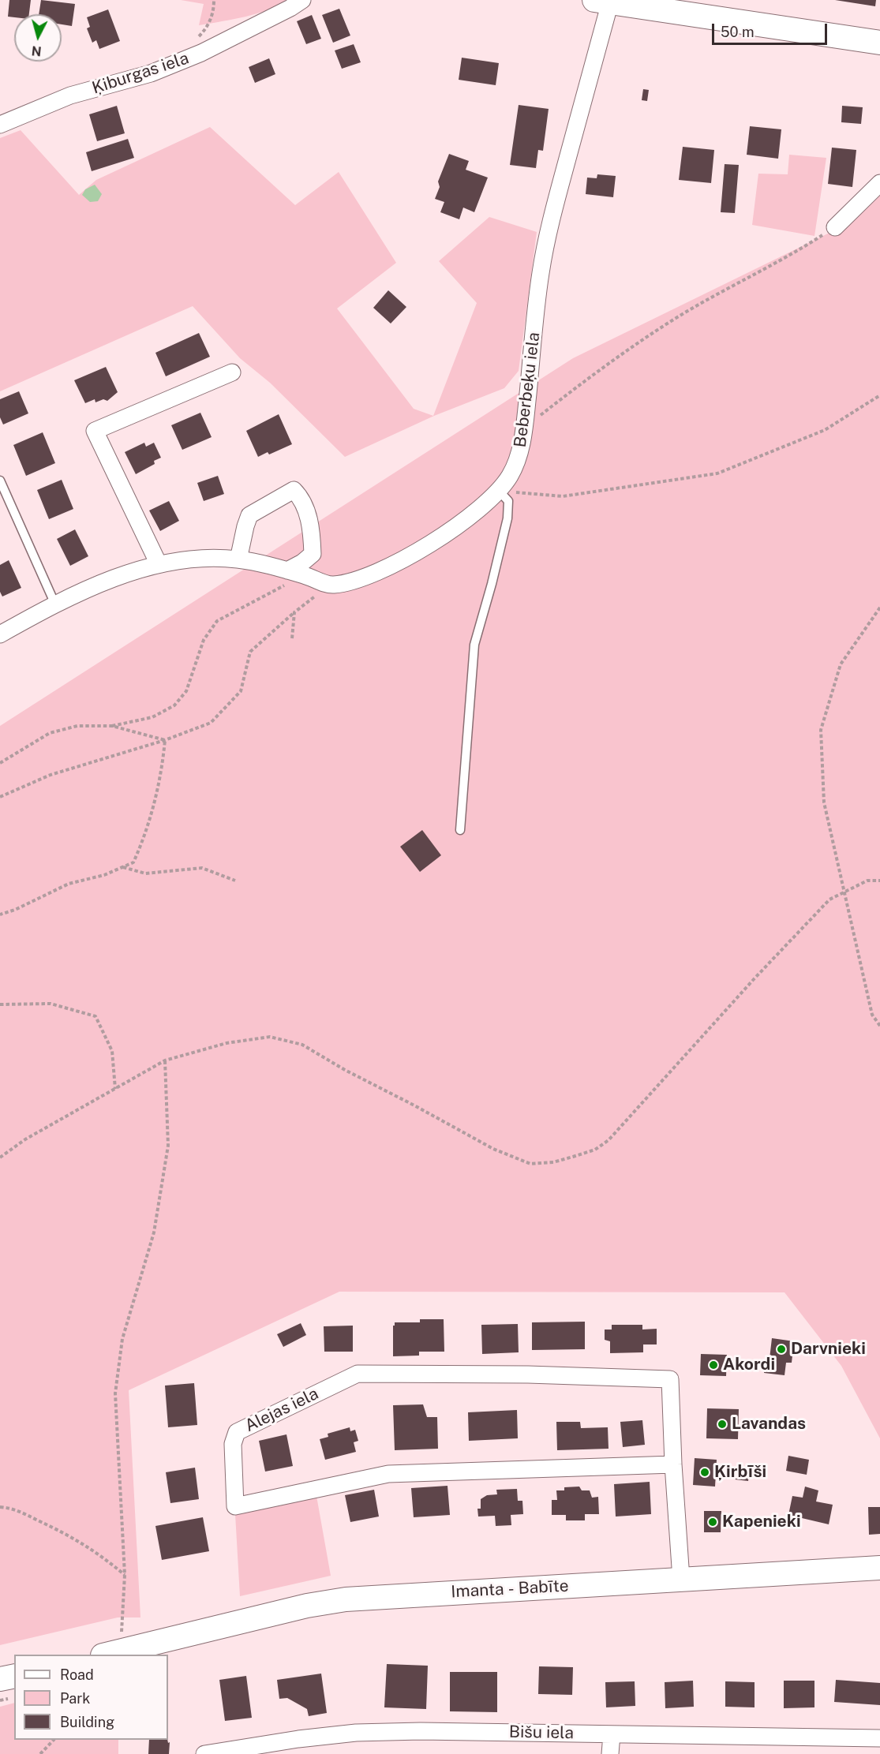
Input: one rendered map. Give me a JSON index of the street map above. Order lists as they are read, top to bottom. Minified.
{"streets":{"main road":["Imanta - Babīte"],"street":["Ķiburgas iela","Beberbeķu iela","Alejas iela","Bišu iela"]},"places":["Darvnieki","Akordi","Lavandas","Ķirbīši","Kapenieki"],"legend":["Road","Park","Building"],"scale_bar":"50 m","north":"bottom"}
